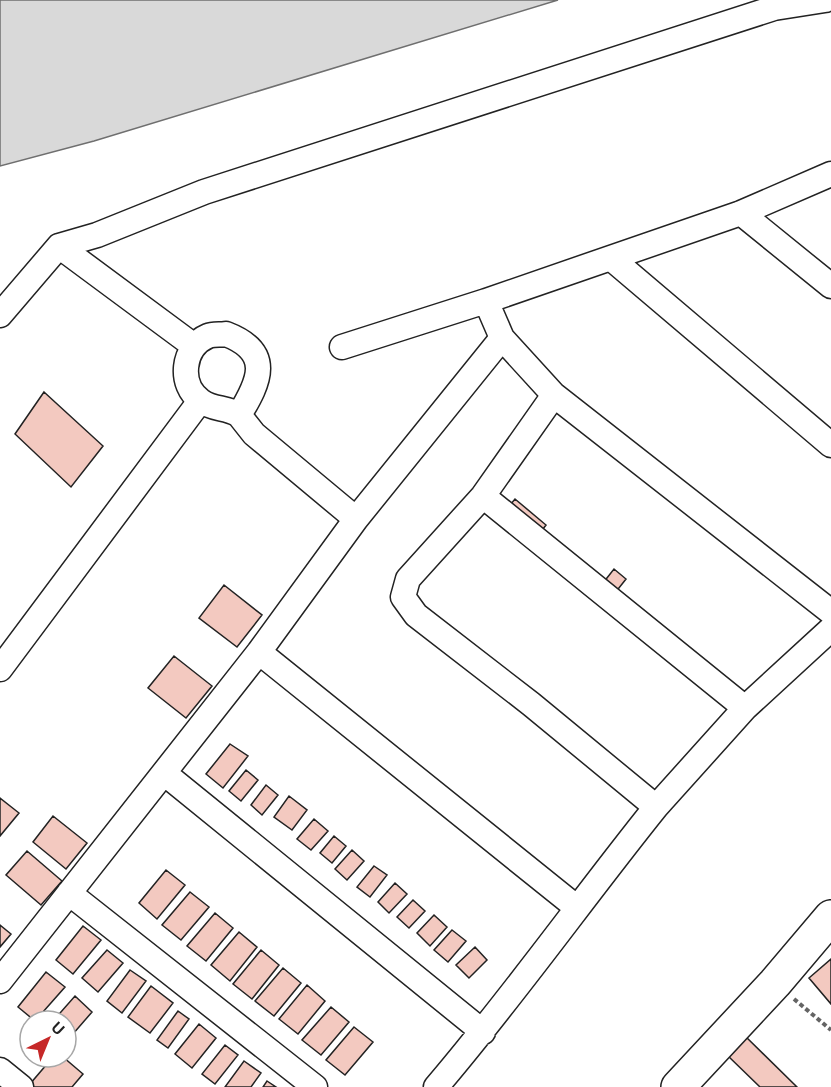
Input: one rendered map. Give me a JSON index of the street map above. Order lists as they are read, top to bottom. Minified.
{"north":"top right"}
